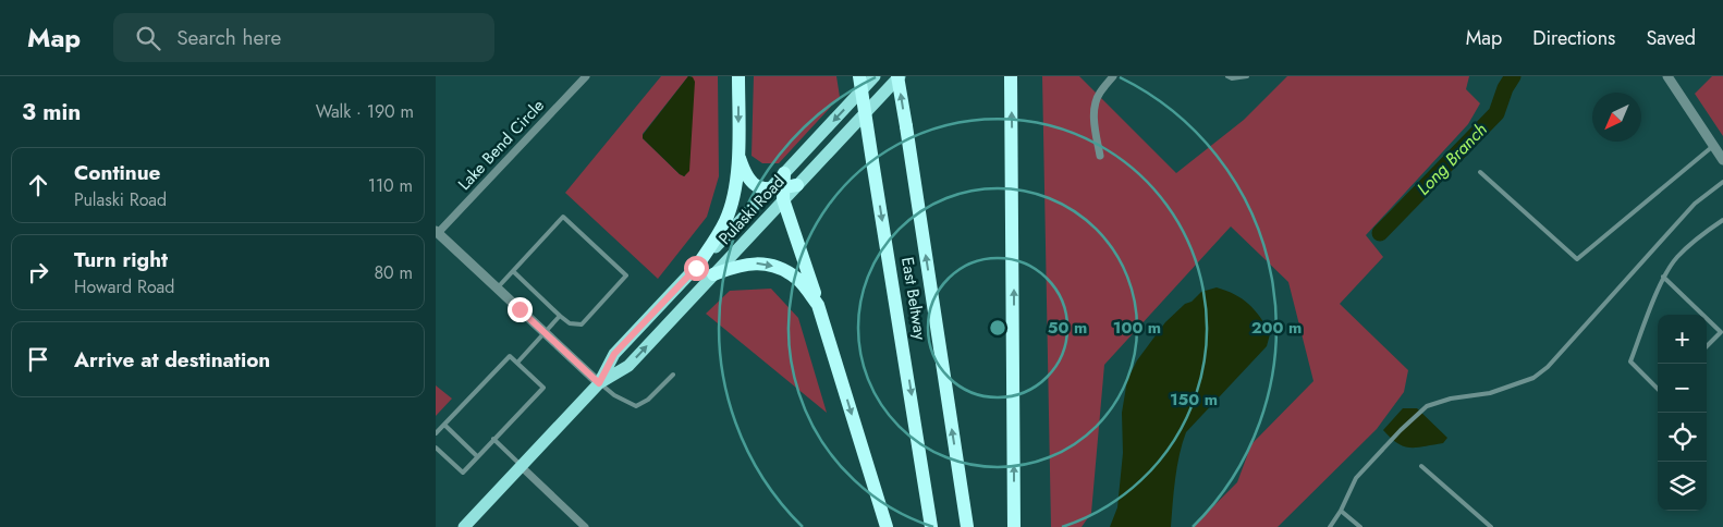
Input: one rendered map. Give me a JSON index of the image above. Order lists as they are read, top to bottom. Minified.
{"streets":{"highway":["East Beltway"],"main road":["Pulaski Road"],"street":["Lake Bend Circle"]},"crossings":[["Pulaski Road","East Beltway"]],"water":["Long Branch"],"north":"bottom left","page":{"header":"Map","search":"Search here","nav":["Map","Directions","Saved"],"heading":["3 min","Walk · 190 m"],"list":[["Continue","Pulaski Road","110 m"],["Turn right","Howard Road","80 m"],"Arrive at destination"],"map_buttons":["+","−"]},"rings":["50 m","100 m","200 m","150 m"]}
